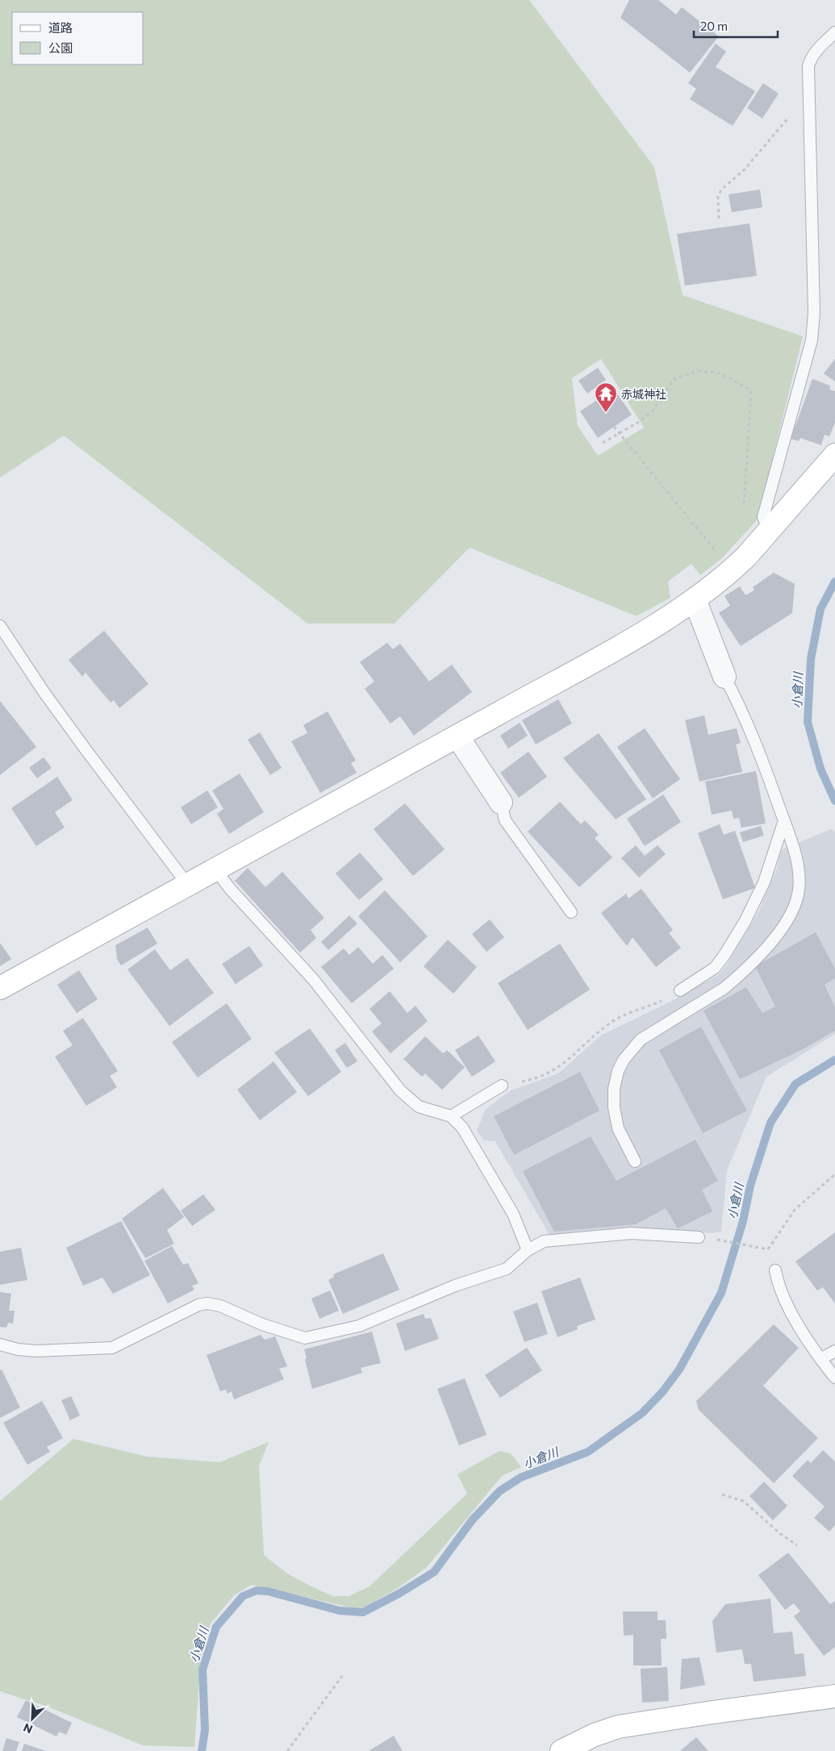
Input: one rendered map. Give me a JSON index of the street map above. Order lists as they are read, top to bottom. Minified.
{"water":["小倉川"],"places":{"temple":["赤城神社"]},"legend":["道路","公園"],"scale_bar":"20 m","north":"bottom left"}
